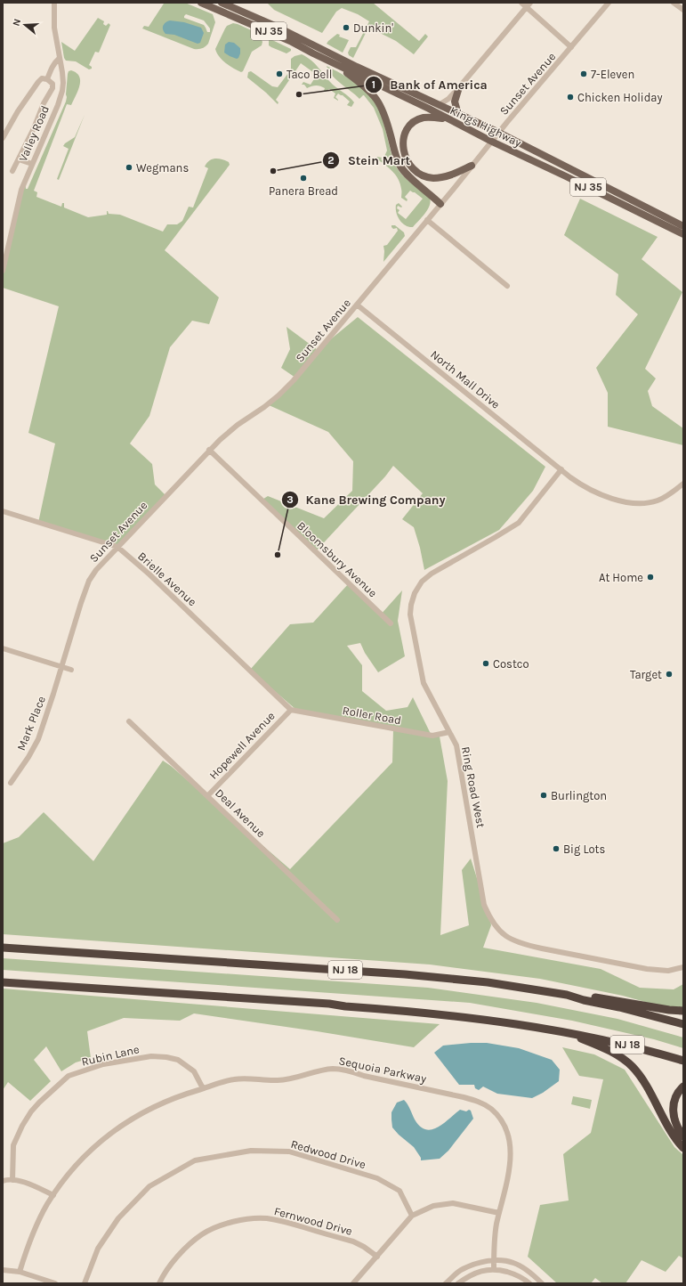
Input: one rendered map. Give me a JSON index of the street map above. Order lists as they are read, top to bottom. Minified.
{"streets":{"highway":["NJ 18"],"main road":["NJ 35","Kings Highway"],"street":["Sunset Avenue","Valley Road","North Mall Drive","Bloomsbury Avenue","Brielle Avenue","Roller Road","Mark Place","Hopewell Avenue","Ring Road West","Deal Avenue","Rubin Lane","Sequoia Parkway","Redwood Drive","Fernwood Drive"]},"crossings":[["Sunset Avenue","Kings Highway"],["Sunset Avenue","North Mall Drive"],["Sunset Avenue","Bloomsbury Avenue"],["Sunset Avenue","Brielle Avenue"],["Sunset Avenue","Mark Place"],["North Mall Drive","Ring Road West"],["Brielle Avenue","Roller Road"],["Brielle Avenue","Hopewell Avenue"],["Roller Road","Hopewell Avenue"],["Roller Road","Ring Road West"],["Hopewell Avenue","Deal Avenue"],["Rubin Lane","Sequoia Parkway"]],"places":["Dunkin'","Taco Bell","7-Eleven","Bank of America","Chicken Holiday","Wegmans","Stein Mart","Panera Bread","Kane Brewing Company","At Home","Costco","Target","Burlington","Big Lots"],"north":"left"}
